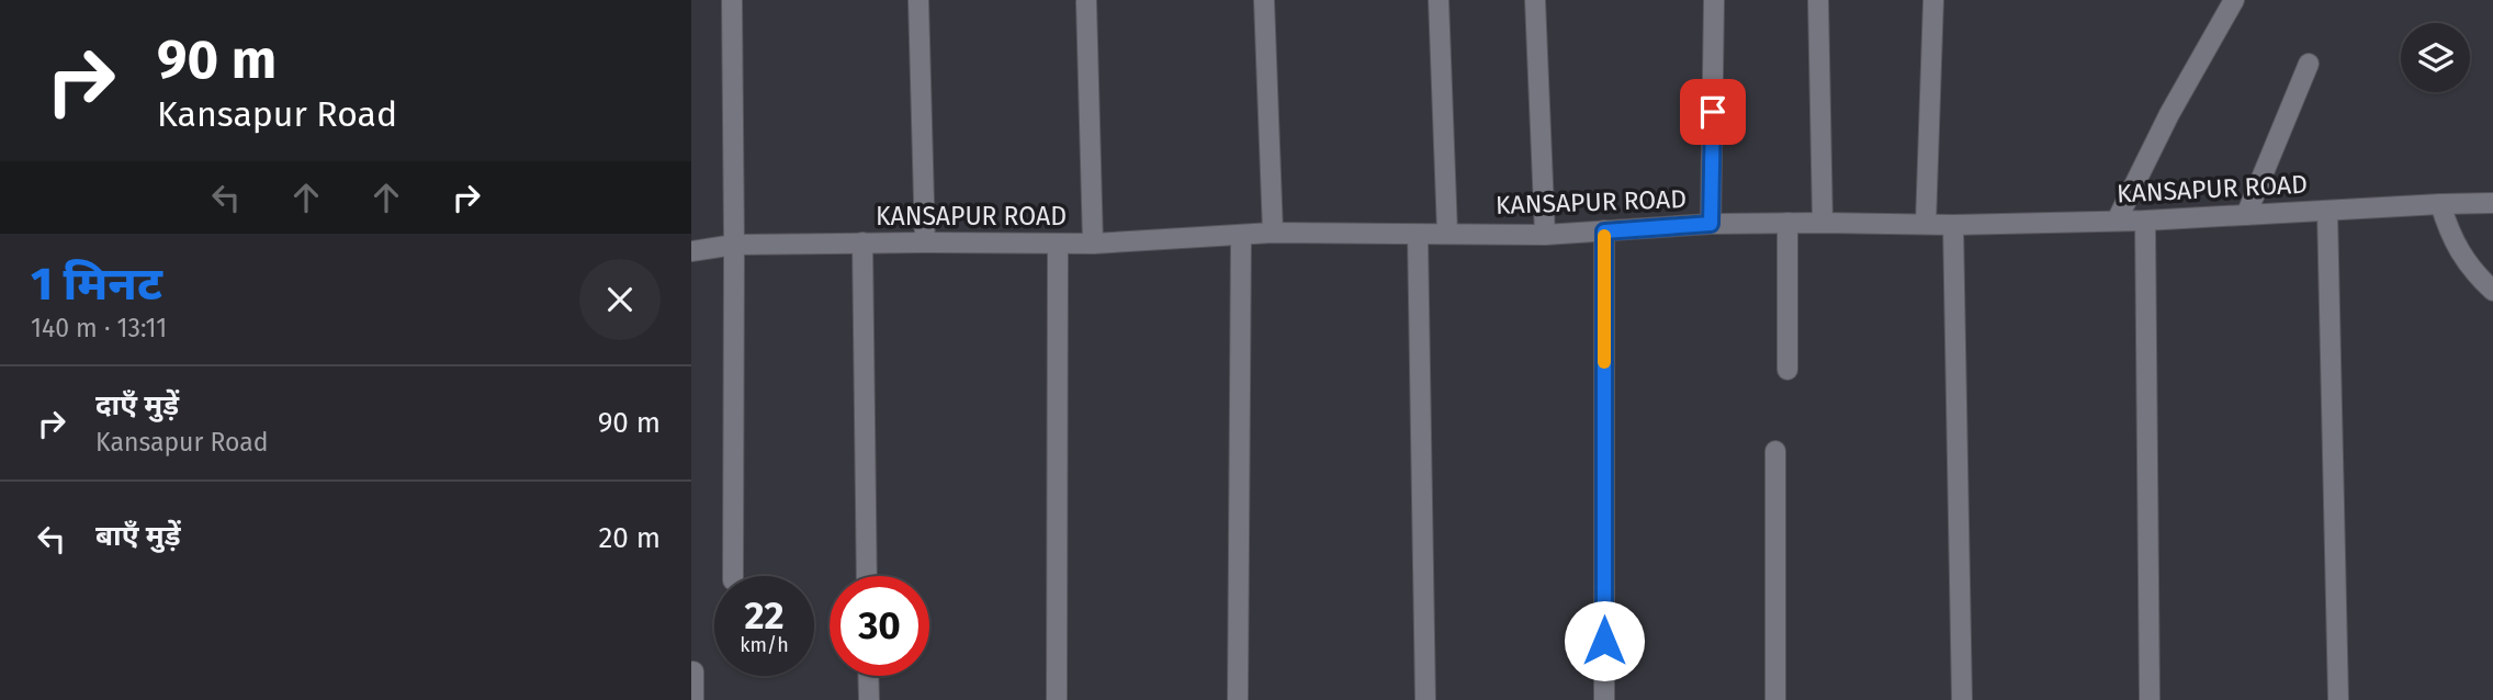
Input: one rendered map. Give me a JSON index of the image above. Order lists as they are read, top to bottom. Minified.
{"streets":{"street":["KANSAPUR ROAD"]},"page":{"turn":["90 m","Kansapur Road"],"heading":["1 मिनट","140 m · 13:11"],"list":[{"name":"दाएँ मुड़ें","note":"Kansapur Road","value":"90 m"},{"name":"बाएँ मुड़ें","value":"20 m"}],"speed":"22 km/h","limit":"30"}}
